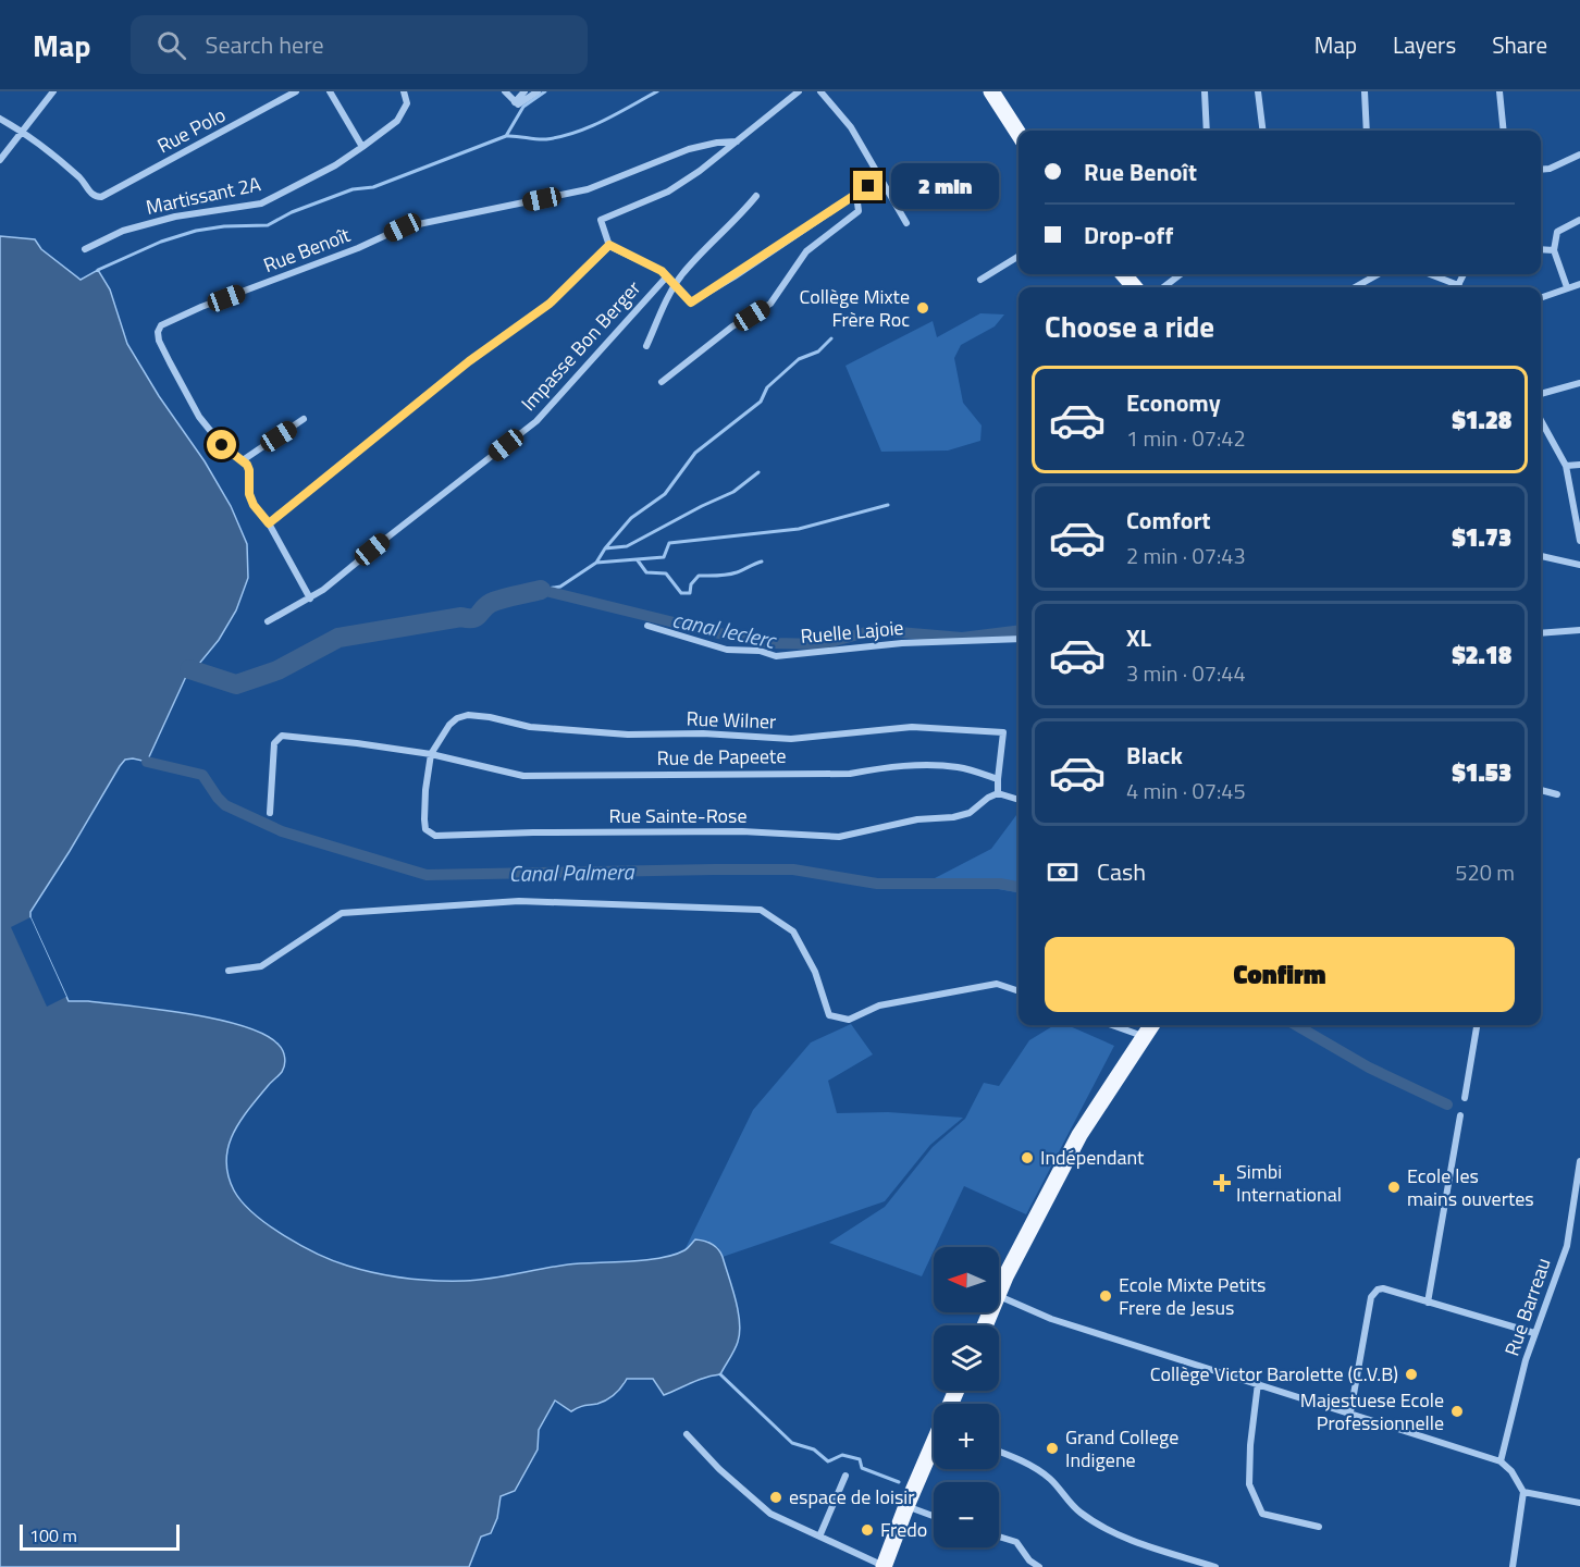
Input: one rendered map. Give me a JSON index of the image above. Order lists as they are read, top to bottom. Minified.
{"streets":{"street":["Rue Polo","Martissant 2A","Rue Benoît","Impasse Bon Berger","Ruelle Lajoie","Rue Wilner","Rue de Papeete","Rue Sainte-Rose","Rue Barreau"]},"crossings":[["Rue Wilner","Rue de Papeete"],["Rue Wilner","Rue Sainte-Rose"],["Rue de Papeete","Rue Sainte-Rose"]],"water":["canal leclerc","Canal Palmera"],"places":{"other":["Collège Mixte Frère Roc","Indépendant","Ecole les mains ouvertes","Ecole Mixte Petits Frere de Jesus","Collège Victor Barolette (C.V.B)","Majestuese Ecole Professionnelle","Grand College Indigene","espace de loisir","Fredo"],"health":["Simbi International"]},"scale_bar":"100 m","north":"left","page":{"header":"Map","search":"Search here","nav":["Map","Layers","Share"],"banner":["Rue Benoît","Drop-off"],"bubble":"2 min","heading":"Choose a ride","list":[{"name":"Economy","note":"1 min · 07:42","value":"$1.28"},{"name":"Comfort","note":"2 min · 07:43","value":"$1.73"},{"name":"XL","note":"3 min · 07:44","value":"$2.18"},{"name":"Black","note":"4 min · 07:45","value":"$1.53"}],"pay":["Cash","520 m"],"buttons":"Confirm","map_buttons":["+","−"],"scale":"100 m"}}
